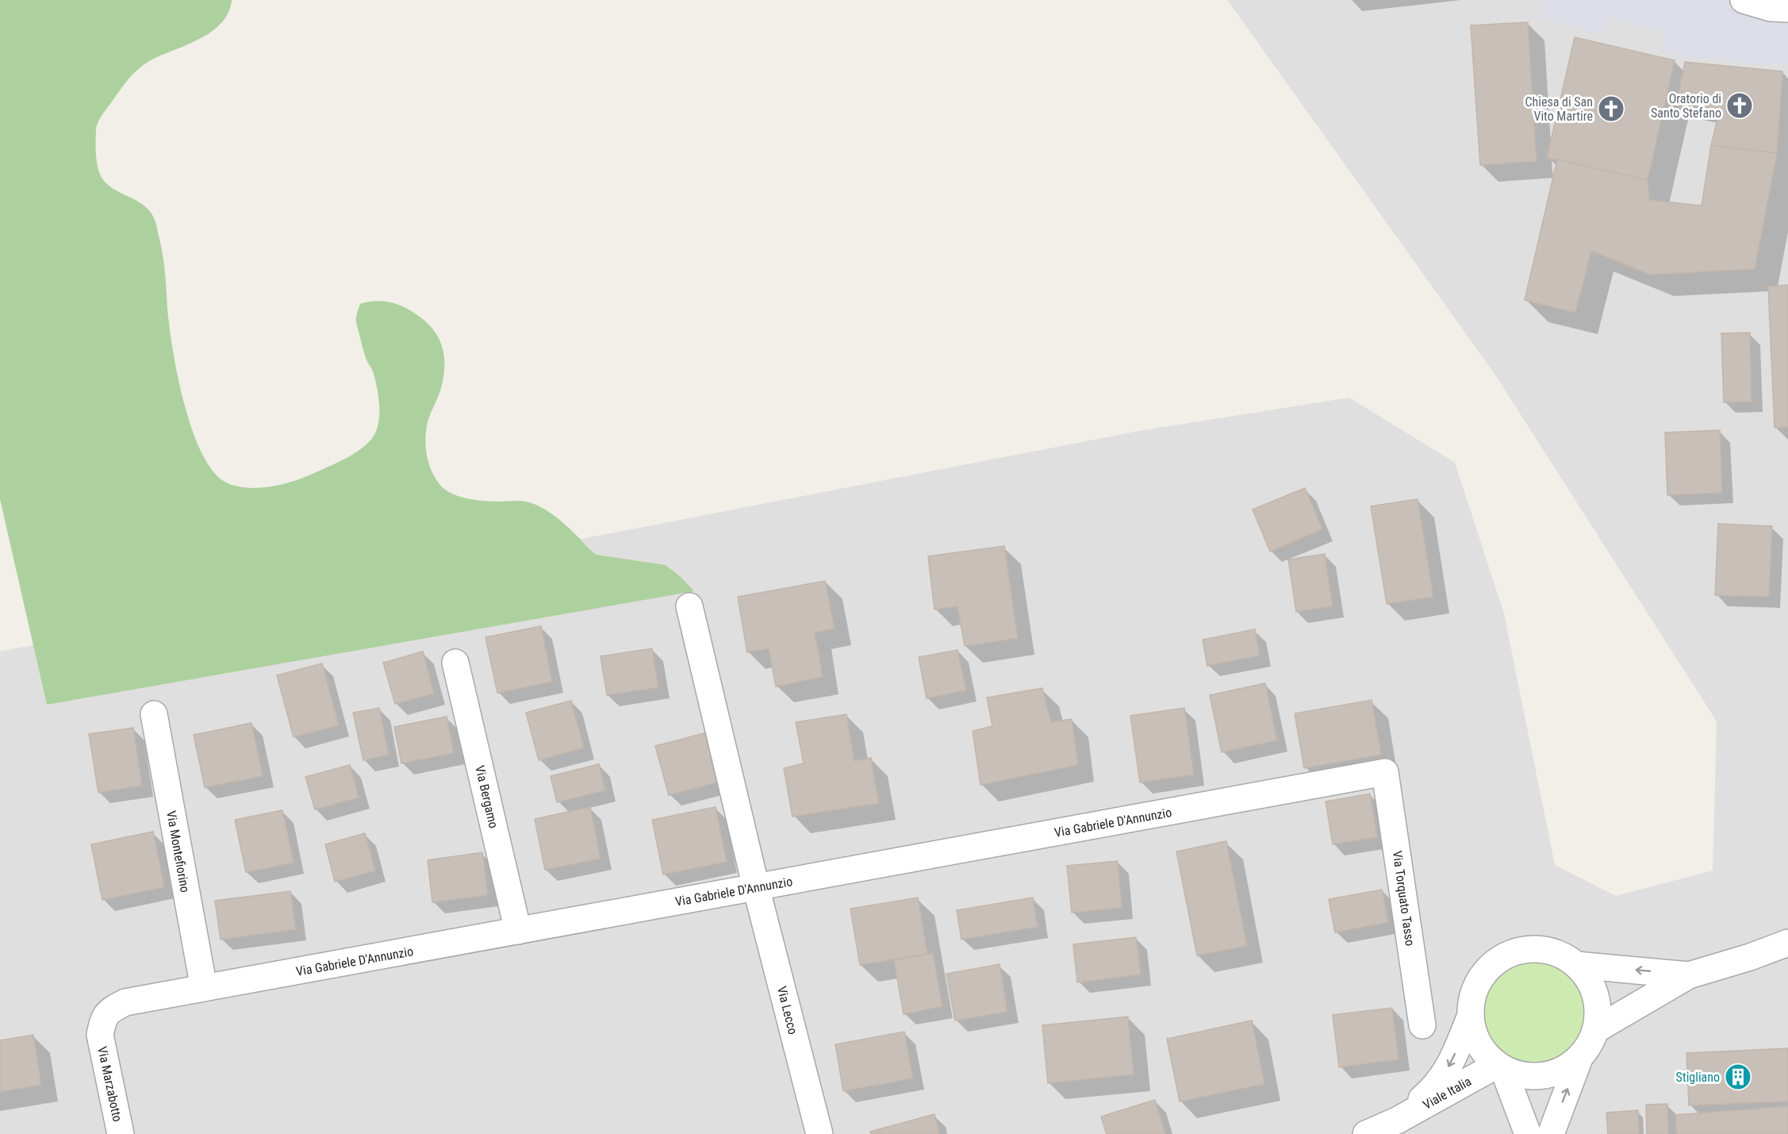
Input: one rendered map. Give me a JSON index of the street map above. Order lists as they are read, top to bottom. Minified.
{"streets":{"street":["Via Bergamo","Via Gabriele D'Annunzio","Via Montefiorino","Via Torquato Tasso","Via Lecco","Via Marzabotto","Viale Italia"]},"crossings":[["Via Bergamo","Via Gabriele D'Annunzio"],["Via Gabriele D'Annunzio","Via Montefiorino"],["Via Gabriele D'Annunzio","Via Torquato Tasso"],["Via Gabriele D'Annunzio","Via Lecco"],["Via Gabriele D'Annunzio","Via Marzabotto"]],"places":{"church":["Oratorio di Santo Stefano","Chiesa di San Vito Martire"],"building":["Stigliano"]}}
